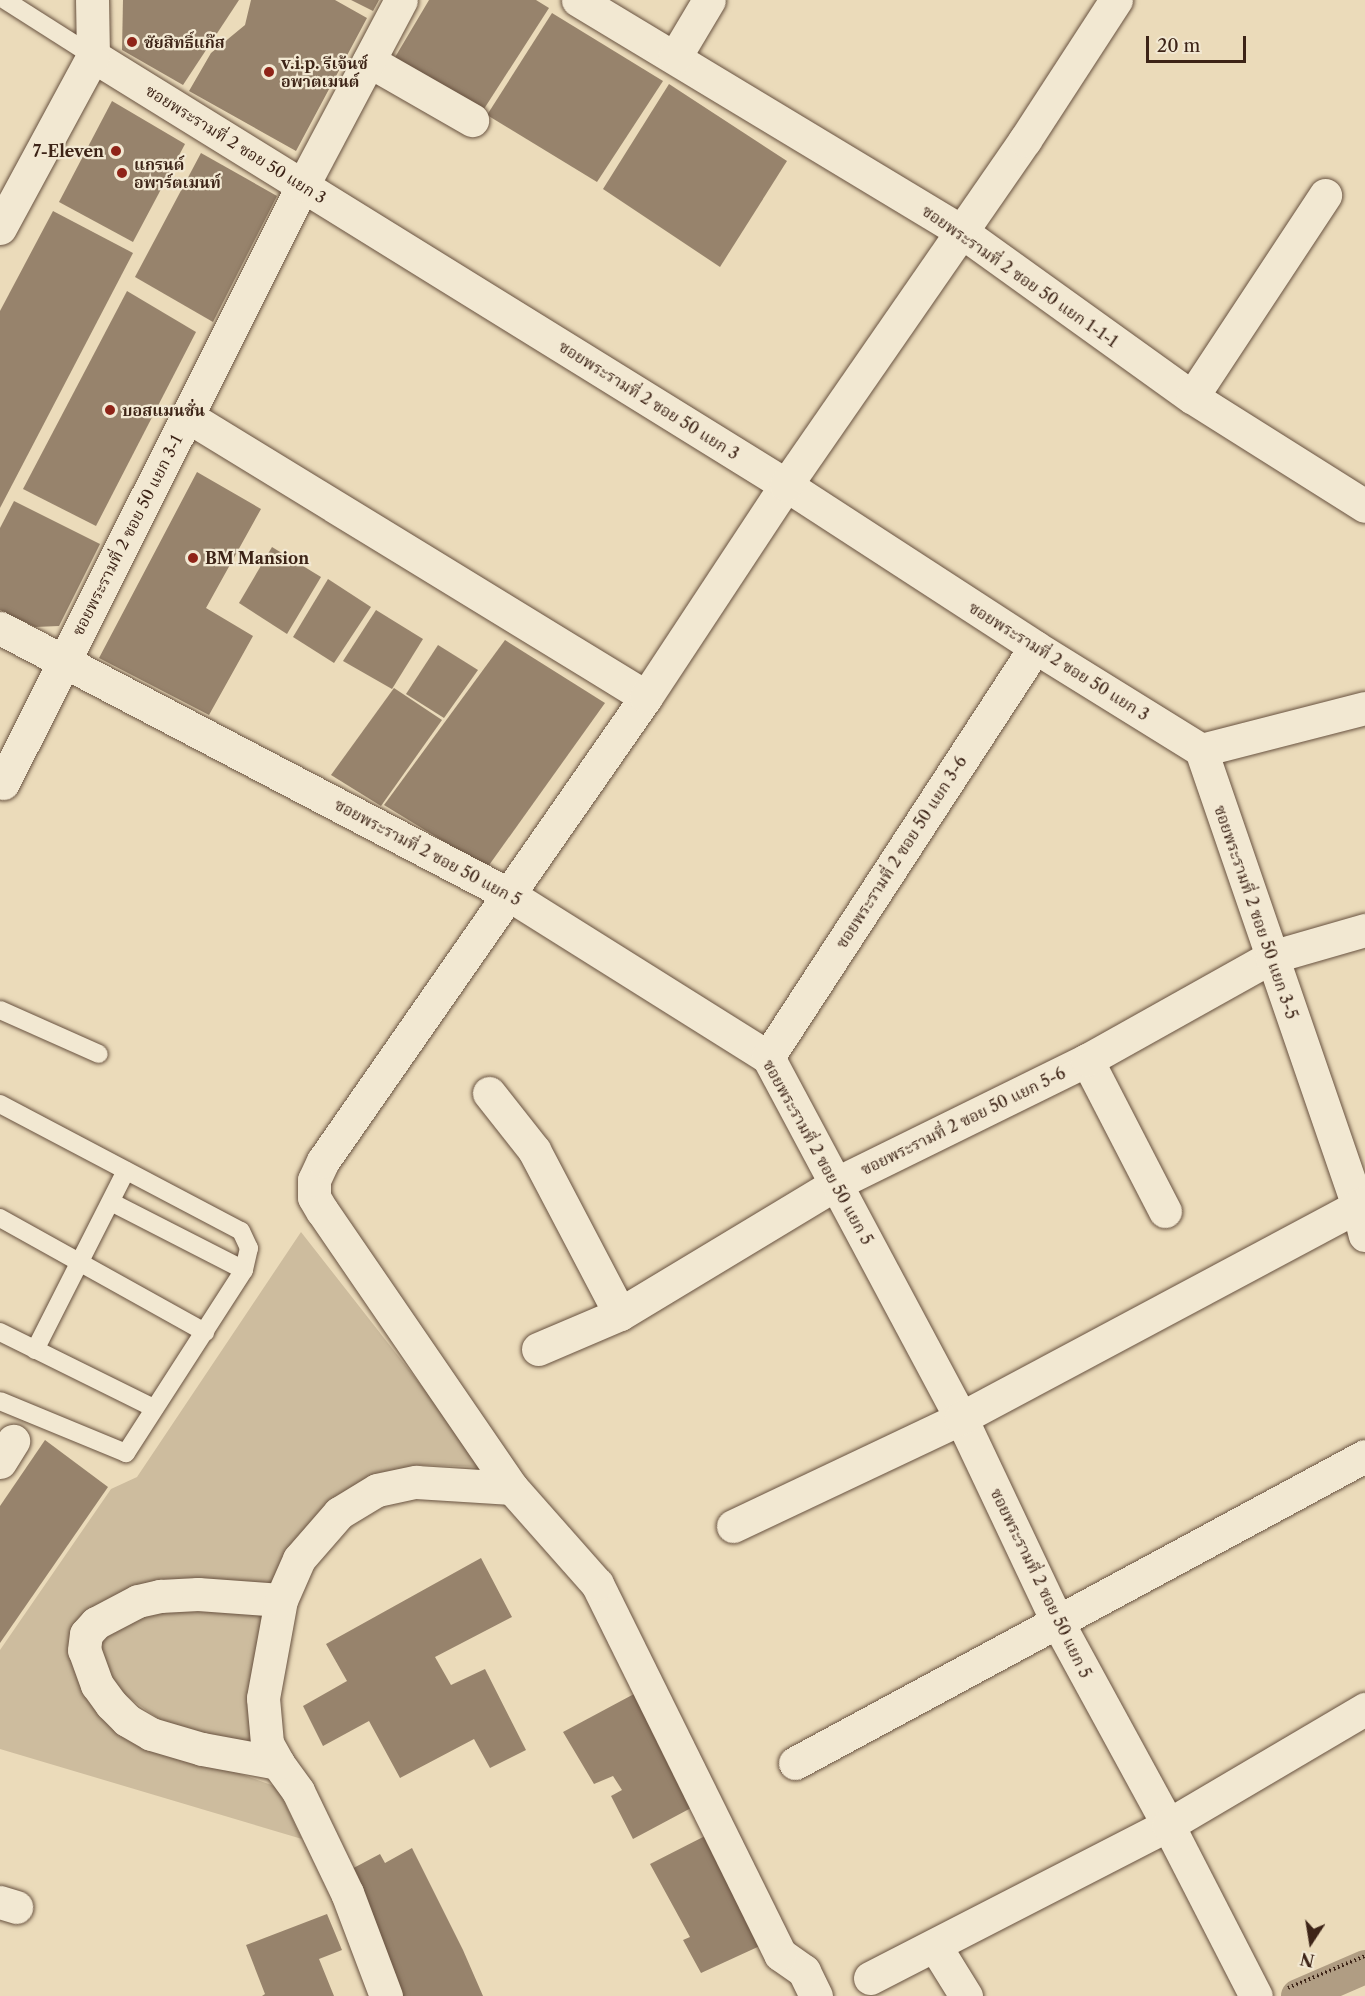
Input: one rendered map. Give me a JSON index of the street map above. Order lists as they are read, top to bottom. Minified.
{"streets":{"street":["ซอยพระรามที่ 2 ซอย 50 แยก 3","ซอยพระรามที่ 2 ซอย 50 แยก 1-1-1","ซอยพระรามที่ 2 ซอย 50 แยก 3-1","ซอยพระรามที่ 2 ซอย 50 แยก 5","ซอยพระรามที่ 2 ซอย 50 แยก 3-6","ซอยพระรามที่ 2 ซอย 50 แยก 3-5","ซอยพระรามที่ 2 ซอย 50 แยก 5-6"]},"crossings":[["ซอยพระรามที่ 2 ซอย 50 แยก 3","ซอยพระรามที่ 2 ซอย 50 แยก 3-1"],["ซอยพระรามที่ 2 ซอย 50 แยก 3","ซอยพระรามที่ 2 ซอย 50 แยก 3-6"],["ซอยพระรามที่ 2 ซอย 50 แยก 3","ซอยพระรามที่ 2 ซอย 50 แยก 3-5"],["ซอยพระรามที่ 2 ซอย 50 แยก 3-1","ซอยพระรามที่ 2 ซอย 50 แยก 5"],["ซอยพระรามที่ 2 ซอย 50 แยก 5","ซอยพระรามที่ 2 ซอย 50 แยก 3-6"],["ซอยพระรามที่ 2 ซอย 50 แยก 5","ซอยพระรามที่ 2 ซอย 50 แยก 5-6"],["ซอยพระรามที่ 2 ซอย 50 แยก 3-5","ซอยพระรามที่ 2 ซอย 50 แยก 5-6"]],"places":["ชัยสิทธิ์แก๊ส","v.i.p. รีเจ้นซ์ อพาตเมนต์","7-Eleven","แกรนด์ อพาร์ตเมนท์","บอสแมนชั่น","BM Mansion"],"scale_bar":"20 m","north":"bottom"}
